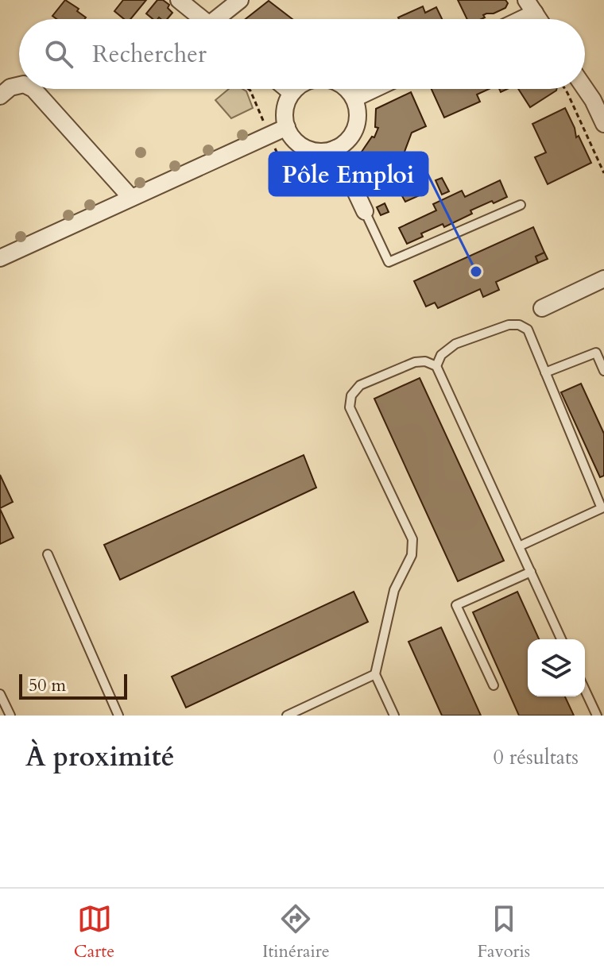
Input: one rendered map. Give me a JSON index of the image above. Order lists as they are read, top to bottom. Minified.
{"places":["Pôle Emploi"],"scale_bar":"50 m","page":{"search":"Rechercher","scale":"50 m","heading":["À proximité","0 résultats"],"nav":["Carte","Itinéraire","Favoris"]}}
